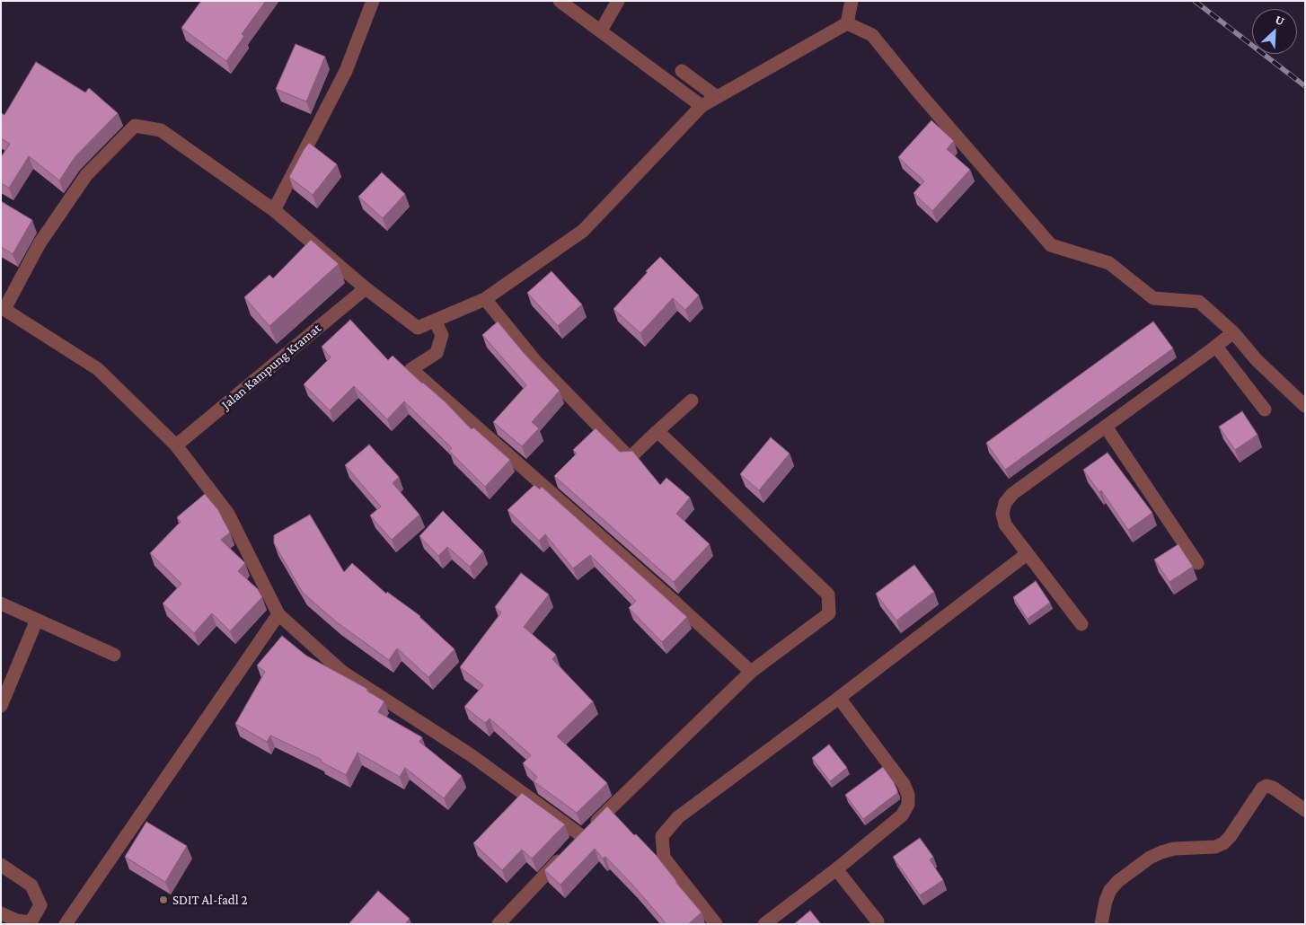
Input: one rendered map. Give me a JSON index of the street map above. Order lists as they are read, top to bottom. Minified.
{"streets":{"street":["Jalan Kampung Kramat"]},"places":["SDIT Al-fadl 2"],"north":"top right"}
